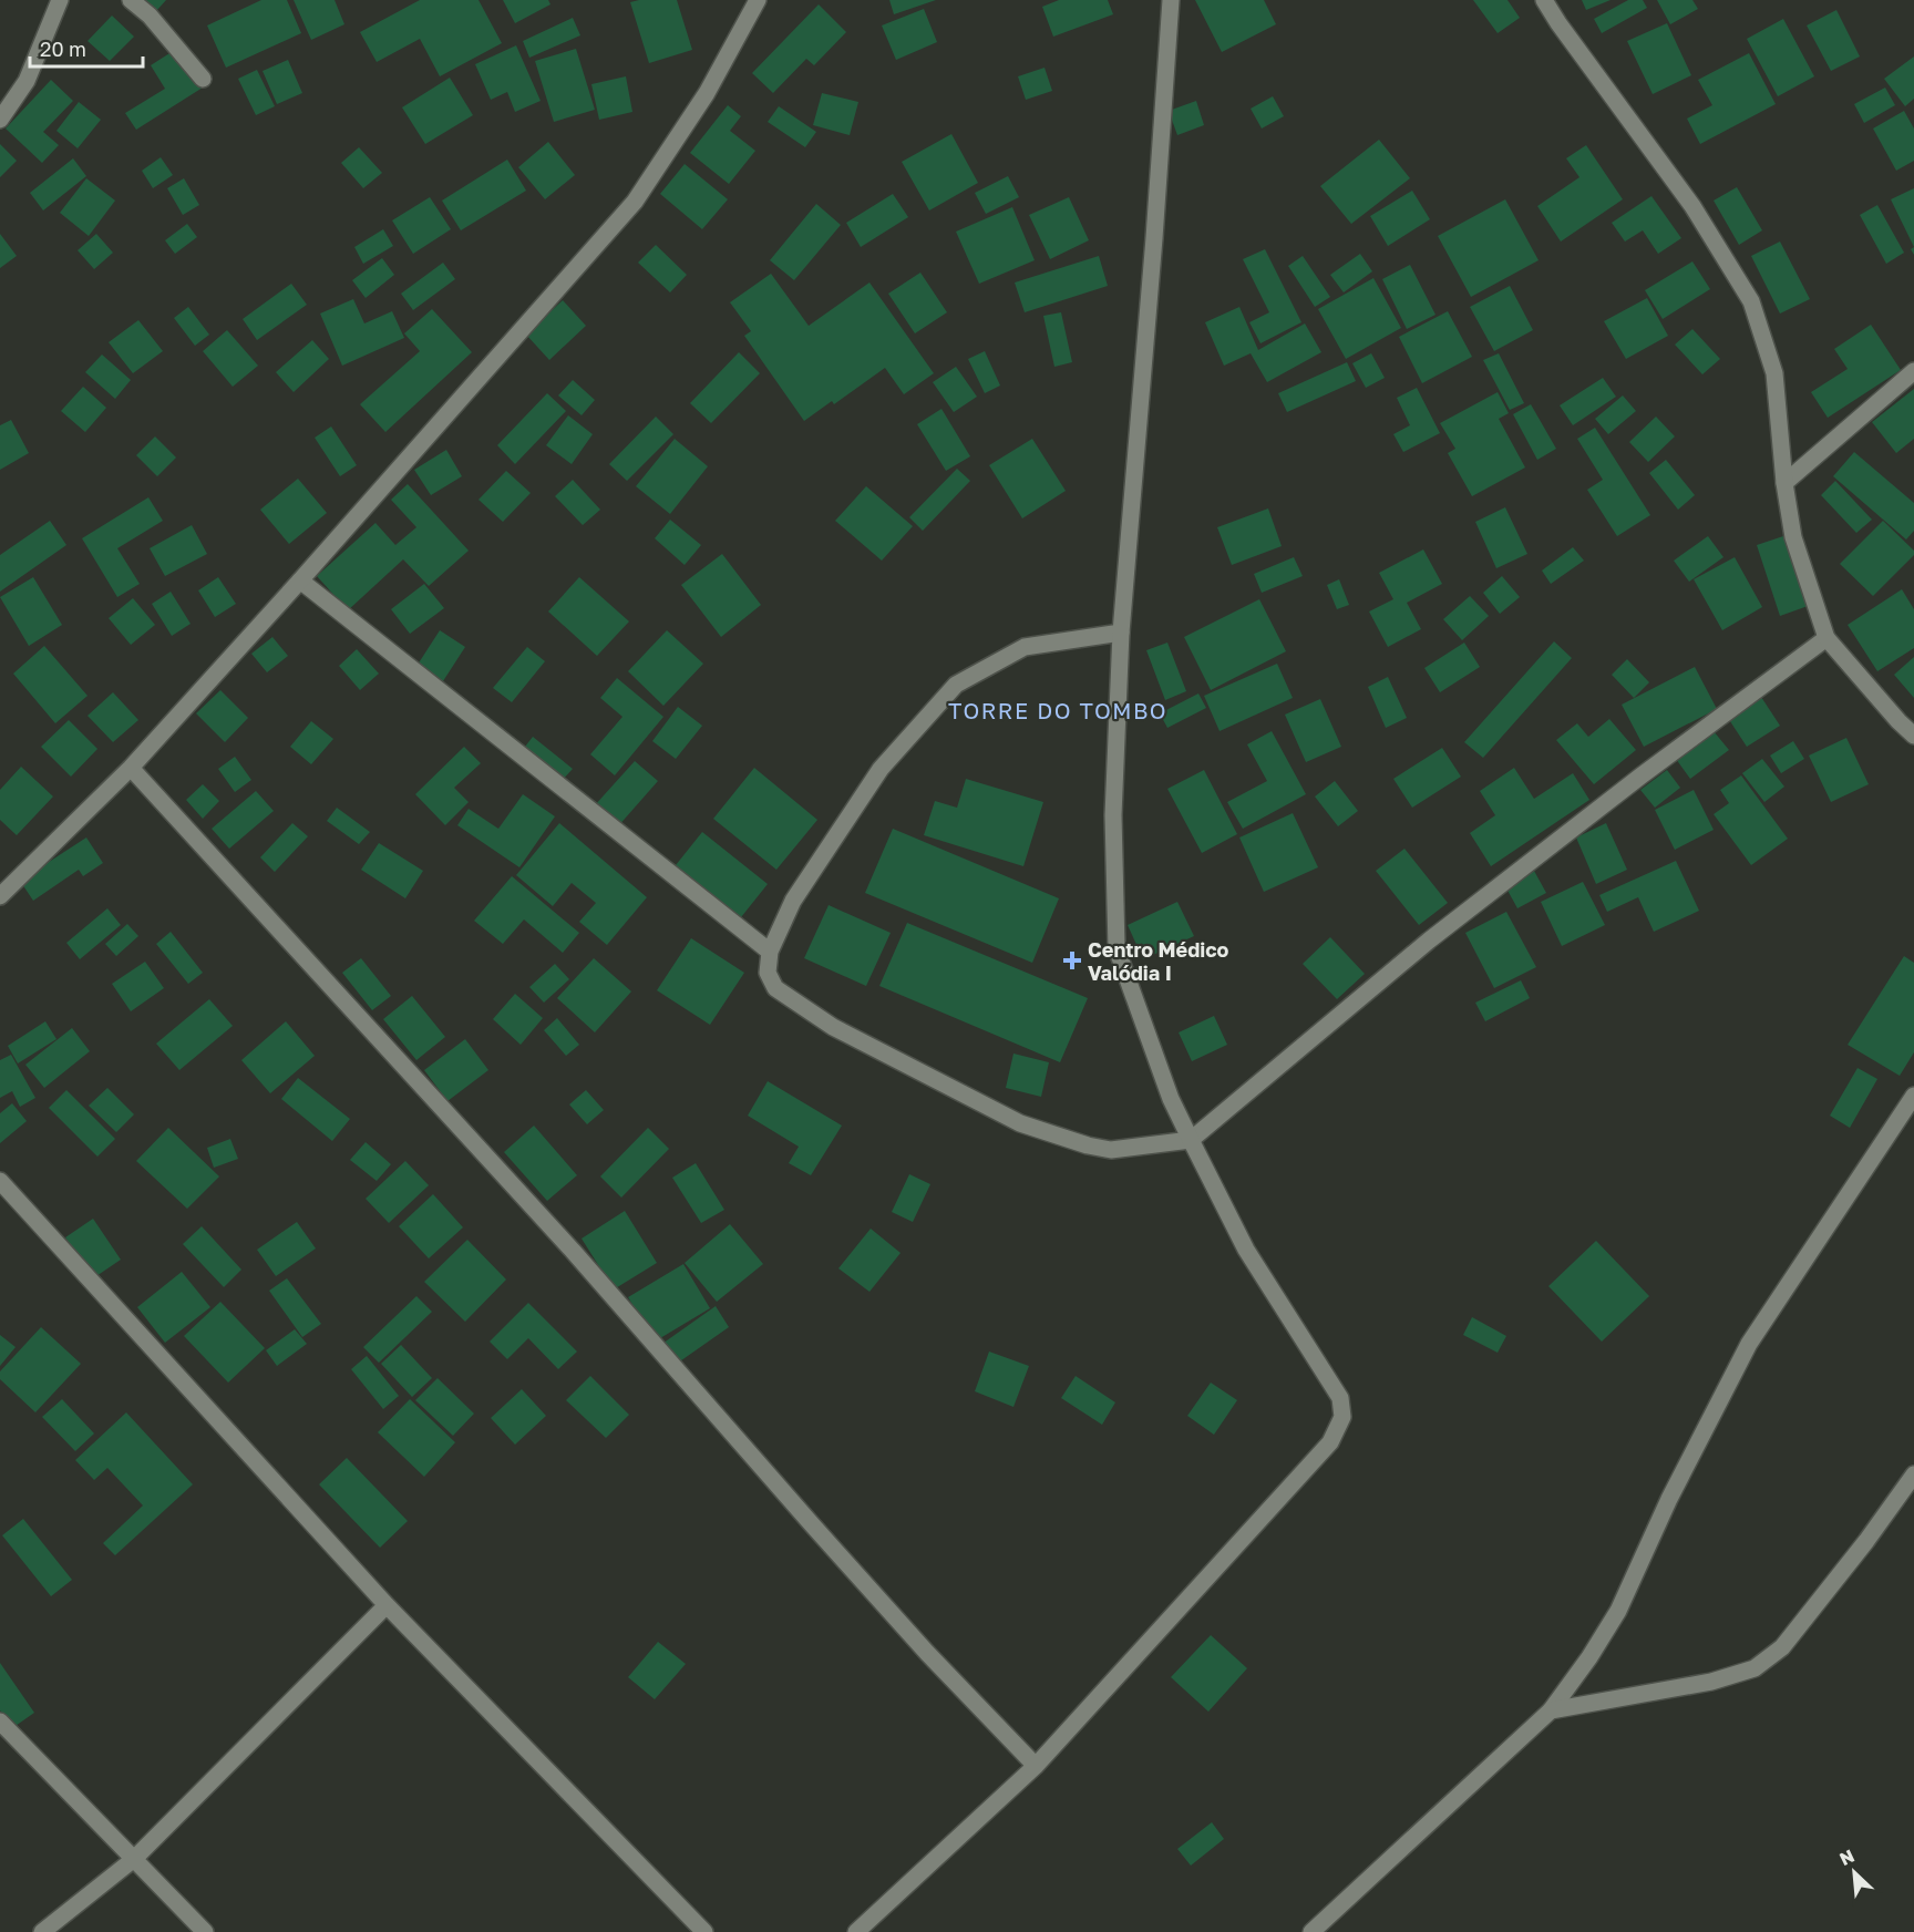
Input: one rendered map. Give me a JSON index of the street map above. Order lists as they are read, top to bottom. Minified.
{"districts":["TORRE DO TOMBO"],"places":{"health":["Centro Médico Valódia I"]},"scale_bar":"20 m","north":"top left"}
